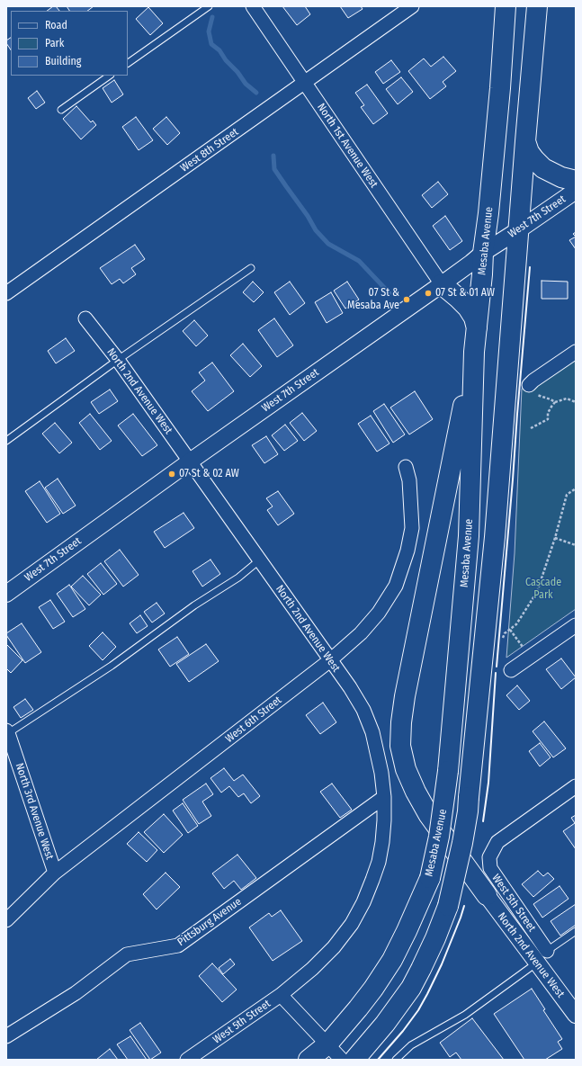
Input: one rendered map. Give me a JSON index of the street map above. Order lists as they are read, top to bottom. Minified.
{"streets":{"highway":["Mesaba Avenue"],"street":["North 1st Avenue West","West 8th Street","West 7th Street","North 2nd Avenue West","West 6th Street","North 3rd Avenue West","West 5th Street","Pittsburg Avenue"]},"crossings":[["North 1st Avenue West","West 8th Street"],["North 1st Avenue West","West 7th Street"],["West 7th Street","Mesaba Avenue"],["West 7th Street","North 2nd Avenue West"],["North 2nd Avenue West","West 6th Street"],["North 2nd Avenue West","West 5th Street"],["North 2nd Avenue West","Pittsburg Avenue"],["West 6th Street","North 3rd Avenue West"]],"parks":["Cascade Park"],"places":["07 St & 01 AW","07 St & Mesaba Ave","07 St & 02 AW"],"legend":["Road","Park","Building"]}
